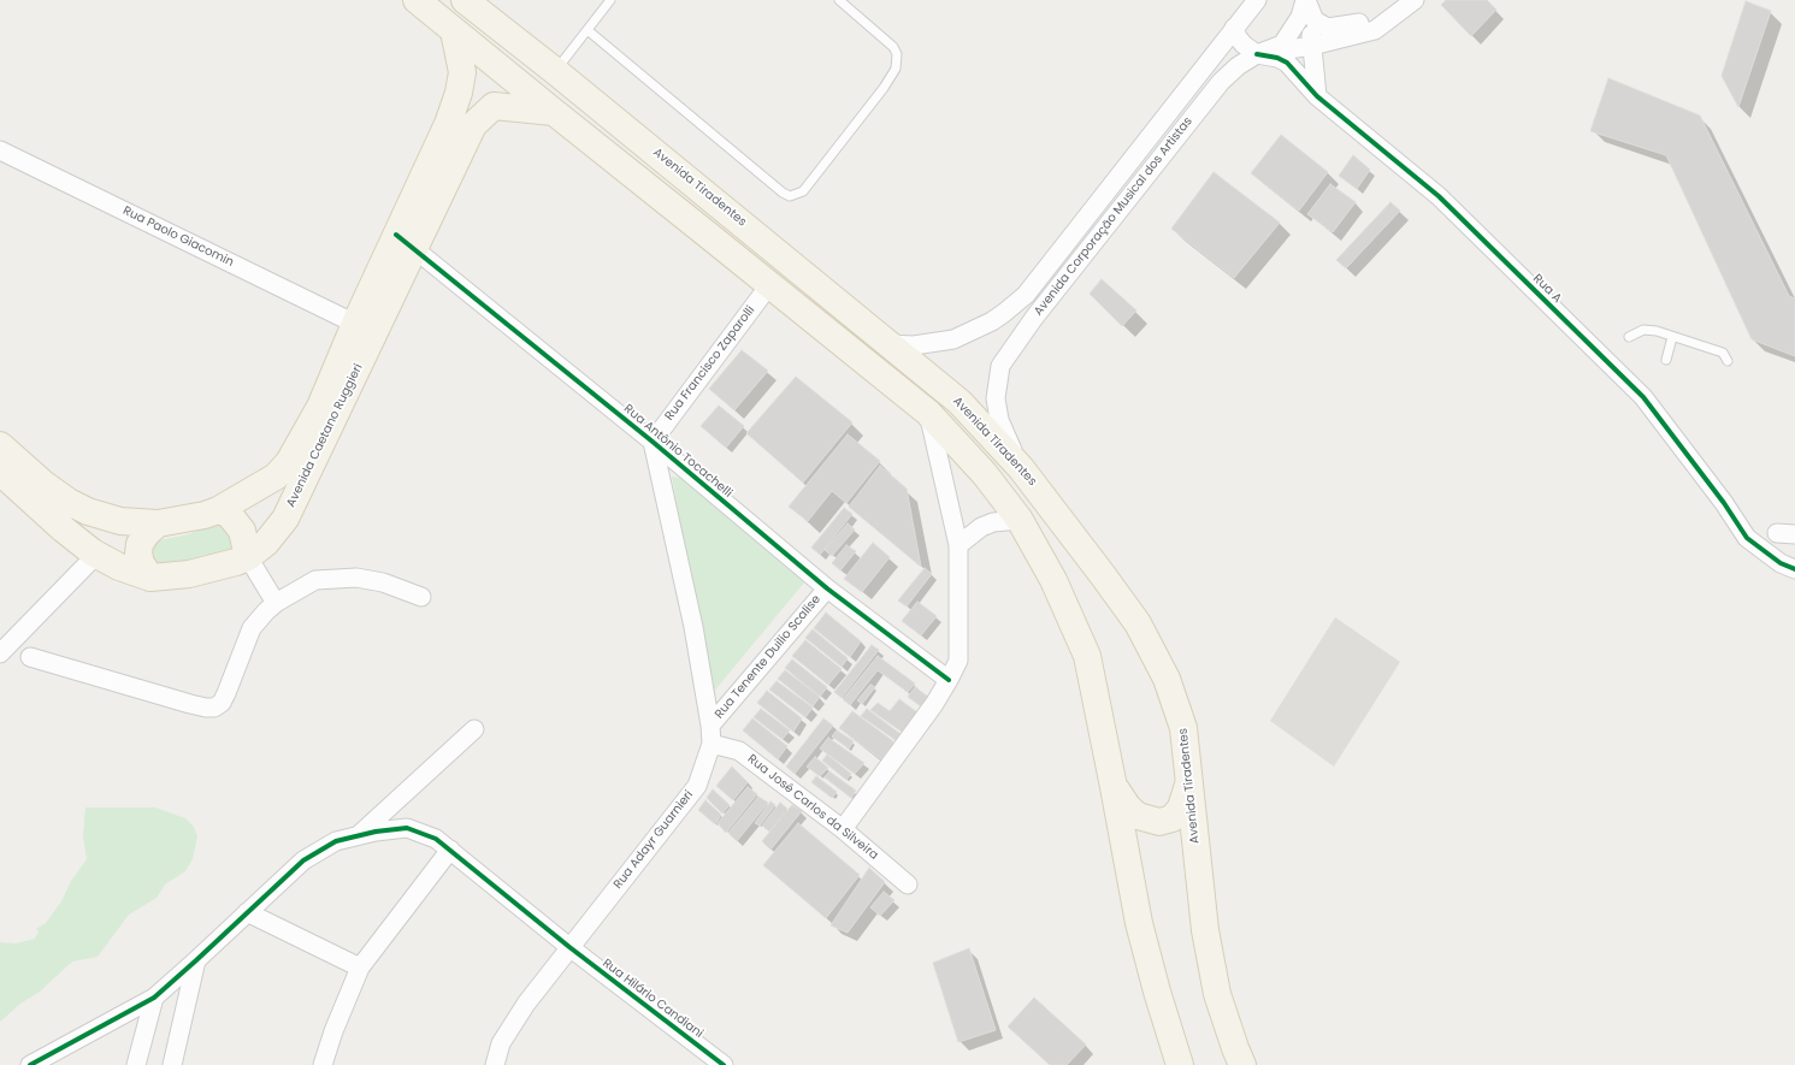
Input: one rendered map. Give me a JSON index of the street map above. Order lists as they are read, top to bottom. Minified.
{"streets":{"main road":["Avenida Tiradentes","Avenida Caetano Ruggieri"],"street":["Avenida Corporação Musical dos Artistas","Rua Paolo Giacomin","Rua A","Rua Francisco Zaparolli","Rua Antônio Tocachelli","Rua Tenente Duilio Scalise","Rua José Carlos da Silveira","Rua Adayr Guarnieri","Rua Hilário Candiani"]},"crossings":[["Avenida Tiradentes","Avenida Corporação Musical dos Artistas"],["Avenida Corporação Musical dos Artistas","Rua A"],["Rua Paolo Giacomin","Avenida Caetano Ruggieri"],["Rua Francisco Zaparolli","Rua Antônio Tocachelli"],["Rua Francisco Zaparolli","Rua Adayr Guarnieri"],["Avenida Caetano Ruggieri","Rua Antônio Tocachelli"],["Rua Antônio Tocachelli","Rua Tenente Duilio Scalise"],["Rua Antônio Tocachelli","Rua Adayr Guarnieri"],["Rua Tenente Duilio Scalise","Rua Adayr Guarnieri"],["Rua José Carlos da Silveira","Rua Adayr Guarnieri"],["Rua Adayr Guarnieri","Rua Hilário Candiani"]]}
